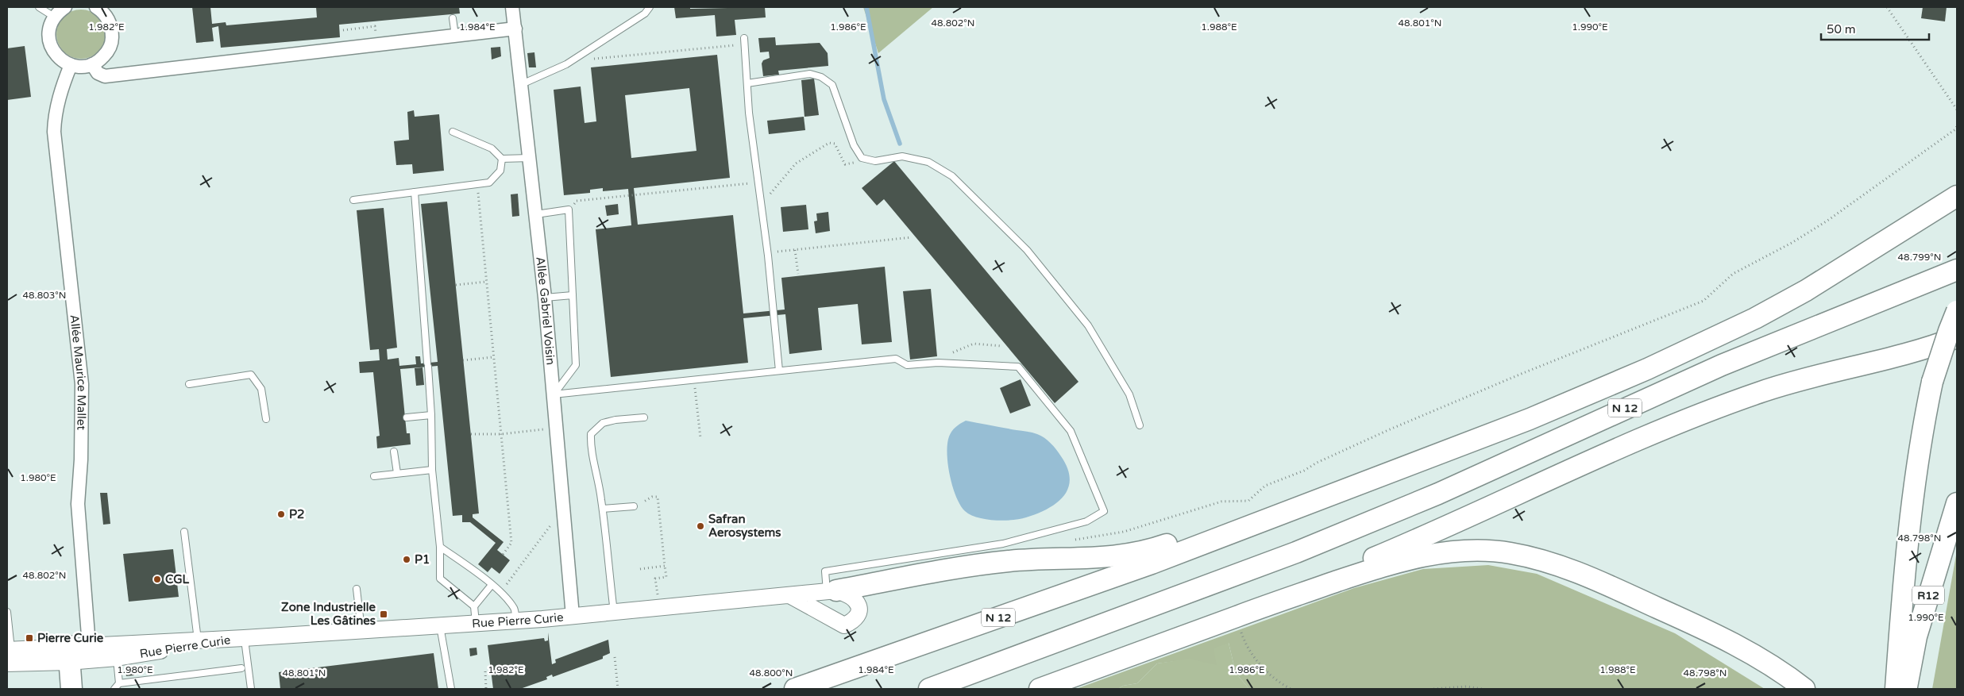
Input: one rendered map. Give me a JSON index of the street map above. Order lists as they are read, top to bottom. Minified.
{"streets":{"highway":["N 12","R12"],"street":["Allée Gabriel Voisin","Allée Maurice Mallet","Rue Pierre Curie"]},"crossings":[["Allée Gabriel Voisin","Rue Pierre Curie"],["Allée Maurice Mallet","Rue Pierre Curie"]],"places":{"other":["P2","Safran Aerosystems","P1","CGL"],"transit":["Zone Industrielle Les Gâtines","Pierre Curie"]},"scale_bar":"50 m","coordinates":["48.802°N","48.801°N","1.990°E","1.982°E","1.984°E","1.986°E","1.988°E","48.799°N","48.803°N","1.980°E","48.798°N","48.800°N"]}
